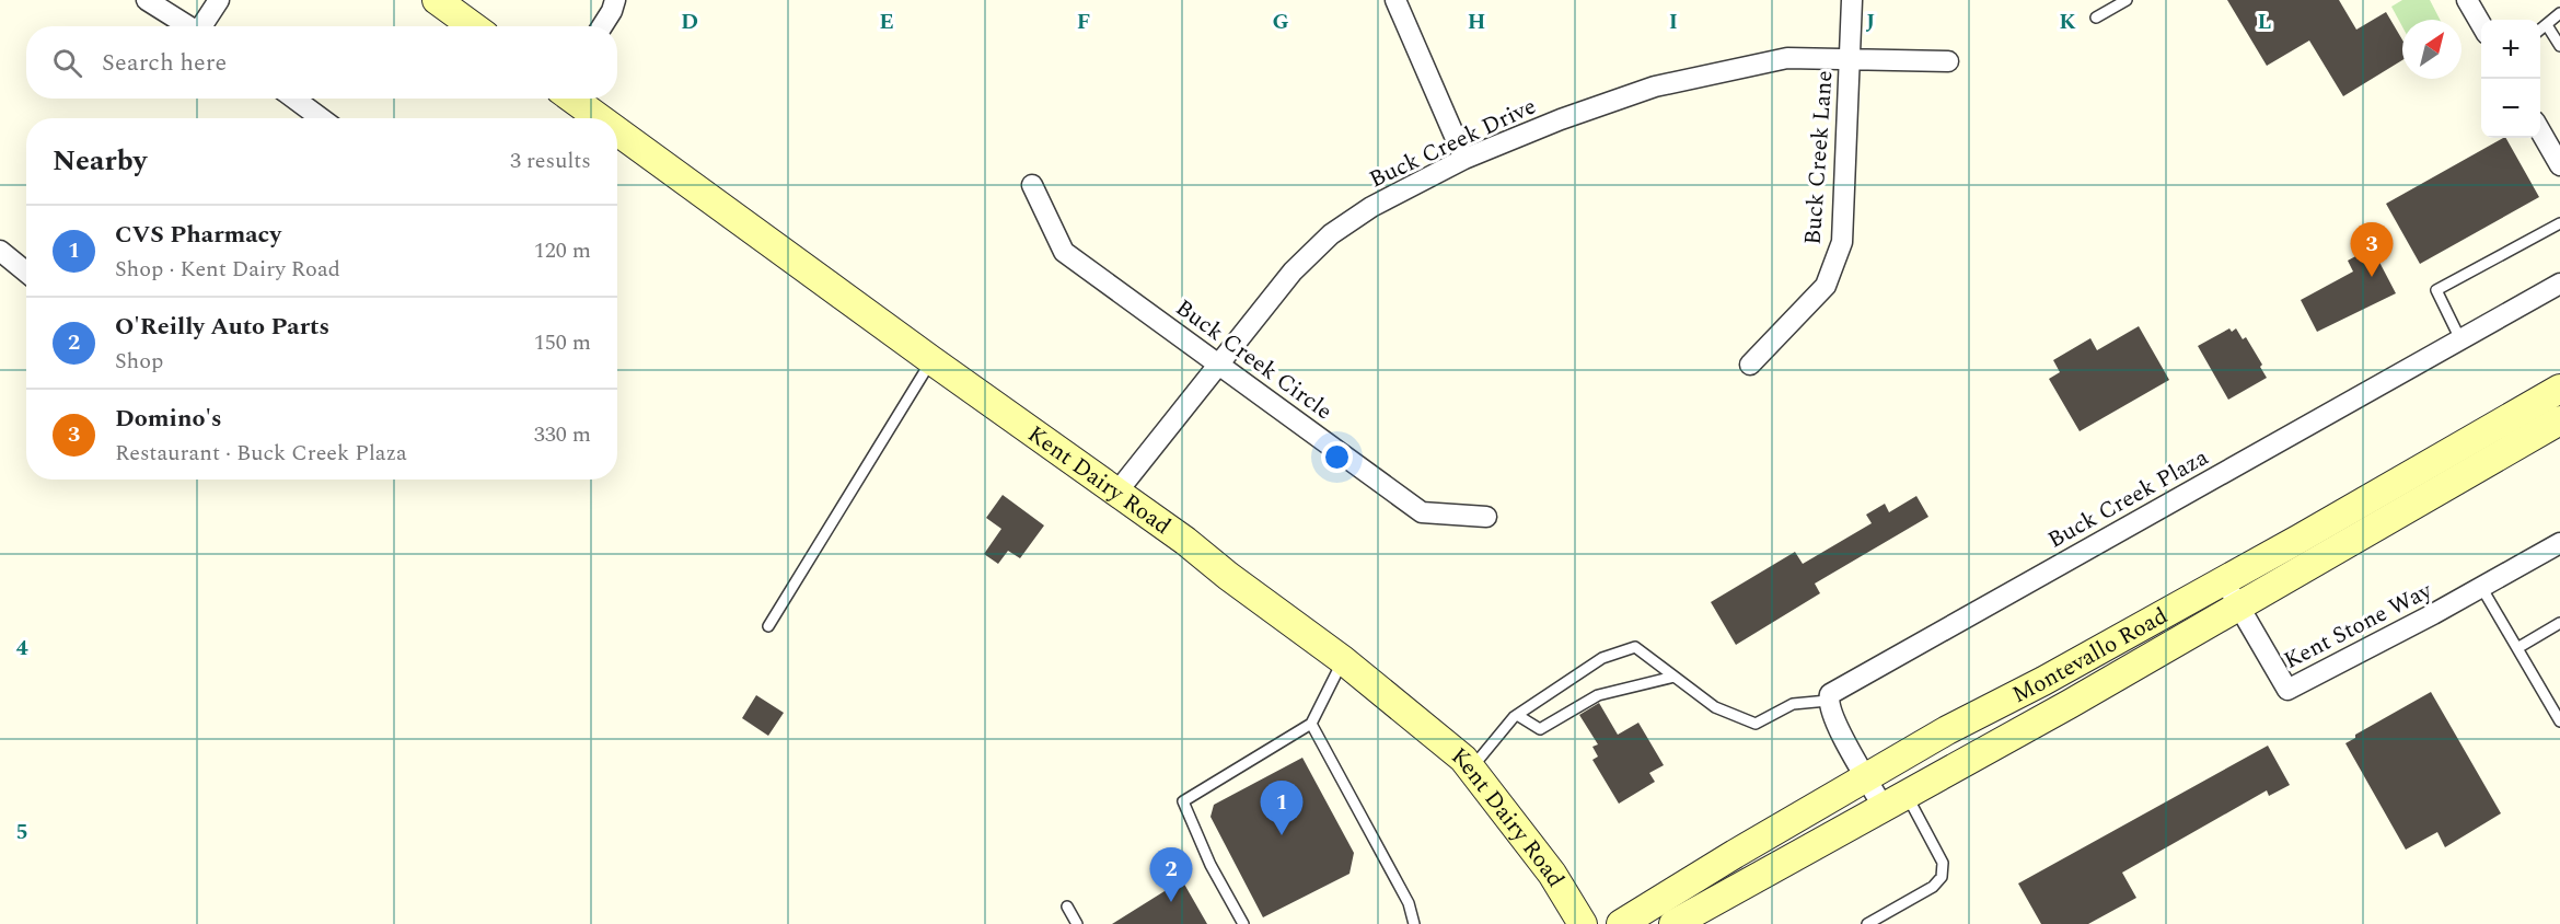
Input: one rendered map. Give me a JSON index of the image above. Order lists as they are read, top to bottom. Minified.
{"streets":{"main road":["Kent Dairy Road","Montevallo Road"],"street":["Buck Creek Drive","Buck Creek Lane","Buck Creek Circle","Buck Creek Plaza","Kent Stone Way"]},"crossings":[["Buck Creek Drive","Buck Creek Lane"],["Buck Creek Drive","Buck Creek Circle"],["Buck Creek Drive","Kent Dairy Road"],["Kent Stone Way","Montevallo Road"]],"north":"top right","page":{"map_buttons":["+","−"],"search":"Search here","heading":["Nearby","3 results"],"list":[{"mark":"1","name":"CVS Pharmacy","note":"Shop · Kent Dairy Road","value":"120 m"},{"mark":"2","name":"O'Reilly Auto Parts","note":"Shop","value":"150 m"},{"mark":"3","name":"Domino's","note":"Restaurant · Buck Creek Plaza","value":"330 m"}],"pins":["3","1","2"]},"grid":{"columns":["D","E","F","G","H","I","J","K","L"],"rows":["4","5"]}}
